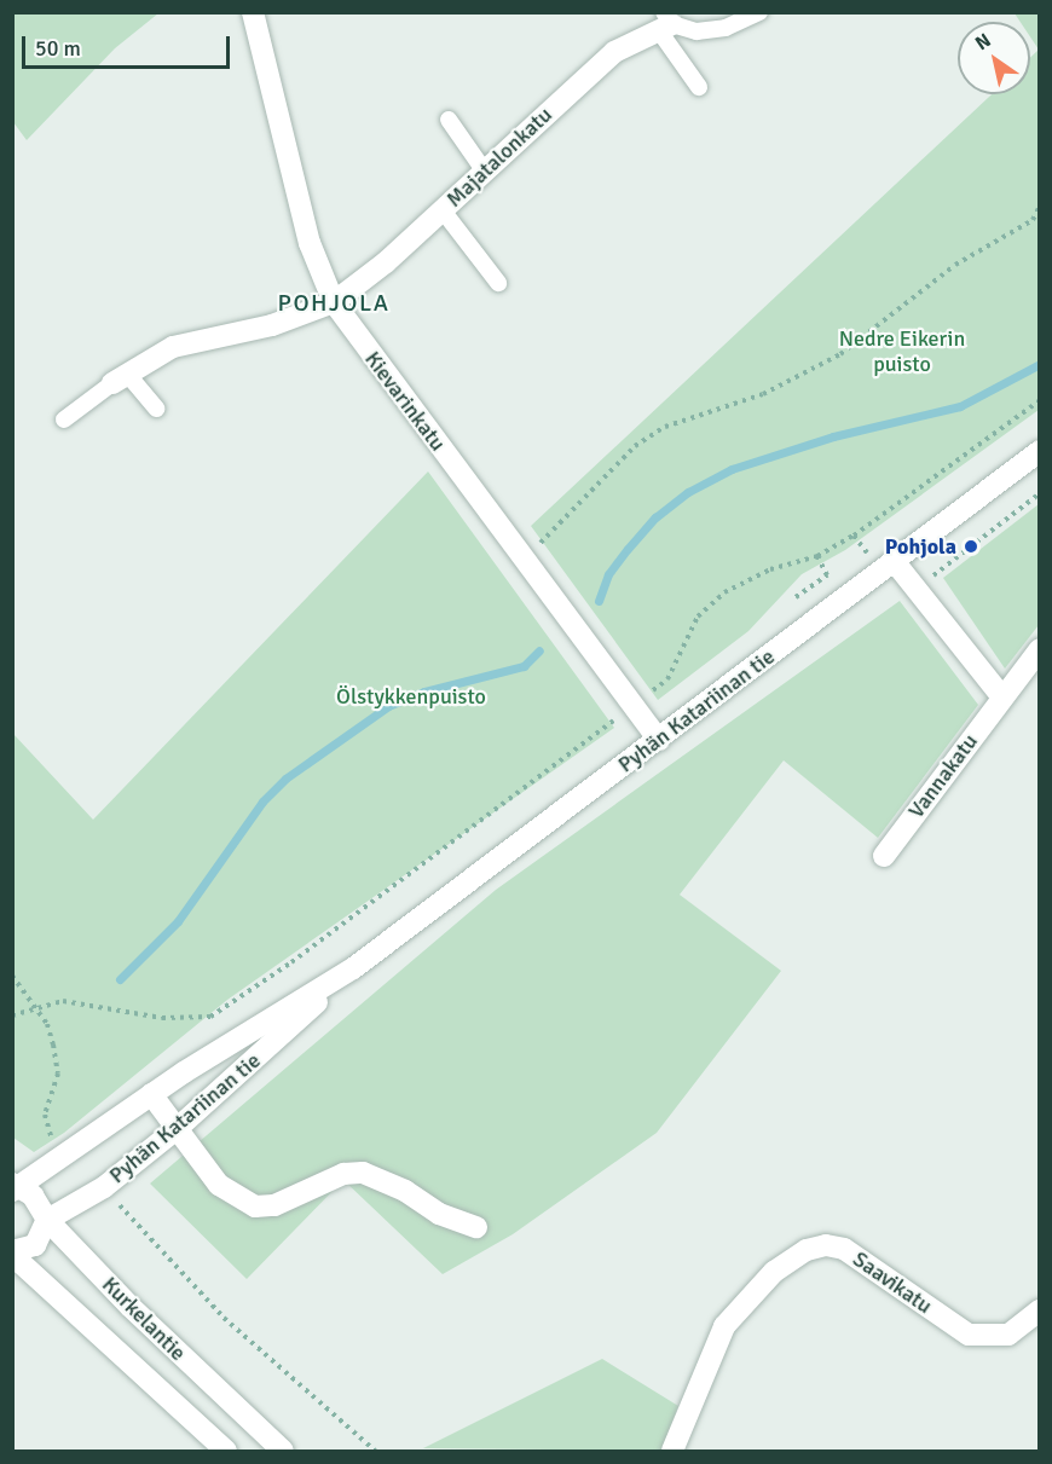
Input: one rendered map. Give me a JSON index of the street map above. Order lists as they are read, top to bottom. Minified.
{"streets":{"street":["Majatalonkatu","Kievarinkatu","Pyhän Katariinan tie","Vannakatu","Saavikatu","Kurkelantie"]},"crossings":[["Majatalonkatu","Kievarinkatu"],["Kievarinkatu","Pyhän Katariinan tie"],["Pyhän Katariinan tie","Kurkelantie"]],"districts":["POHJOLA"],"parks":["Nedre Eikerin puisto","Ölstykkenpuisto"],"places":["Pohjola"],"scale_bar":"50 m","north":"top left"}
